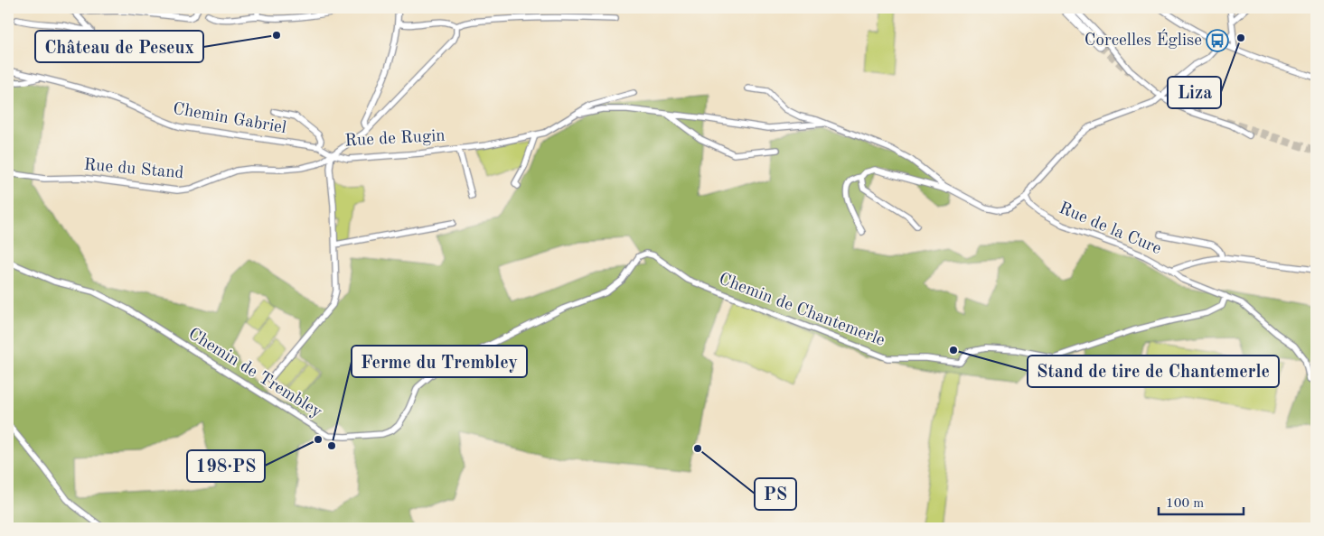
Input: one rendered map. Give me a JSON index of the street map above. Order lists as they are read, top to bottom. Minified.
{"streets":{"street":["Chemin Gabriel","Rue de Rugin","Rue du Stand","Rue de la Cure","Chemin de Chantemerle","Chemin de Trembley"]},"crossings":[["Chemin Gabriel","Rue de Rugin"],["Chemin Gabriel","Rue du Stand"],["Rue de Rugin","Rue du Stand"],["Rue de la Cure","Chemin de Chantemerle"],["Chemin de Chantemerle","Chemin de Trembley"]],"places":{"other":["Château de Peseux","Liza","Stand de tire de Chantemerle","198·PS","Ferme du Trembley","PS"],"bus stop":["Corcelles Église"]},"scale_bar":"100 m"}
